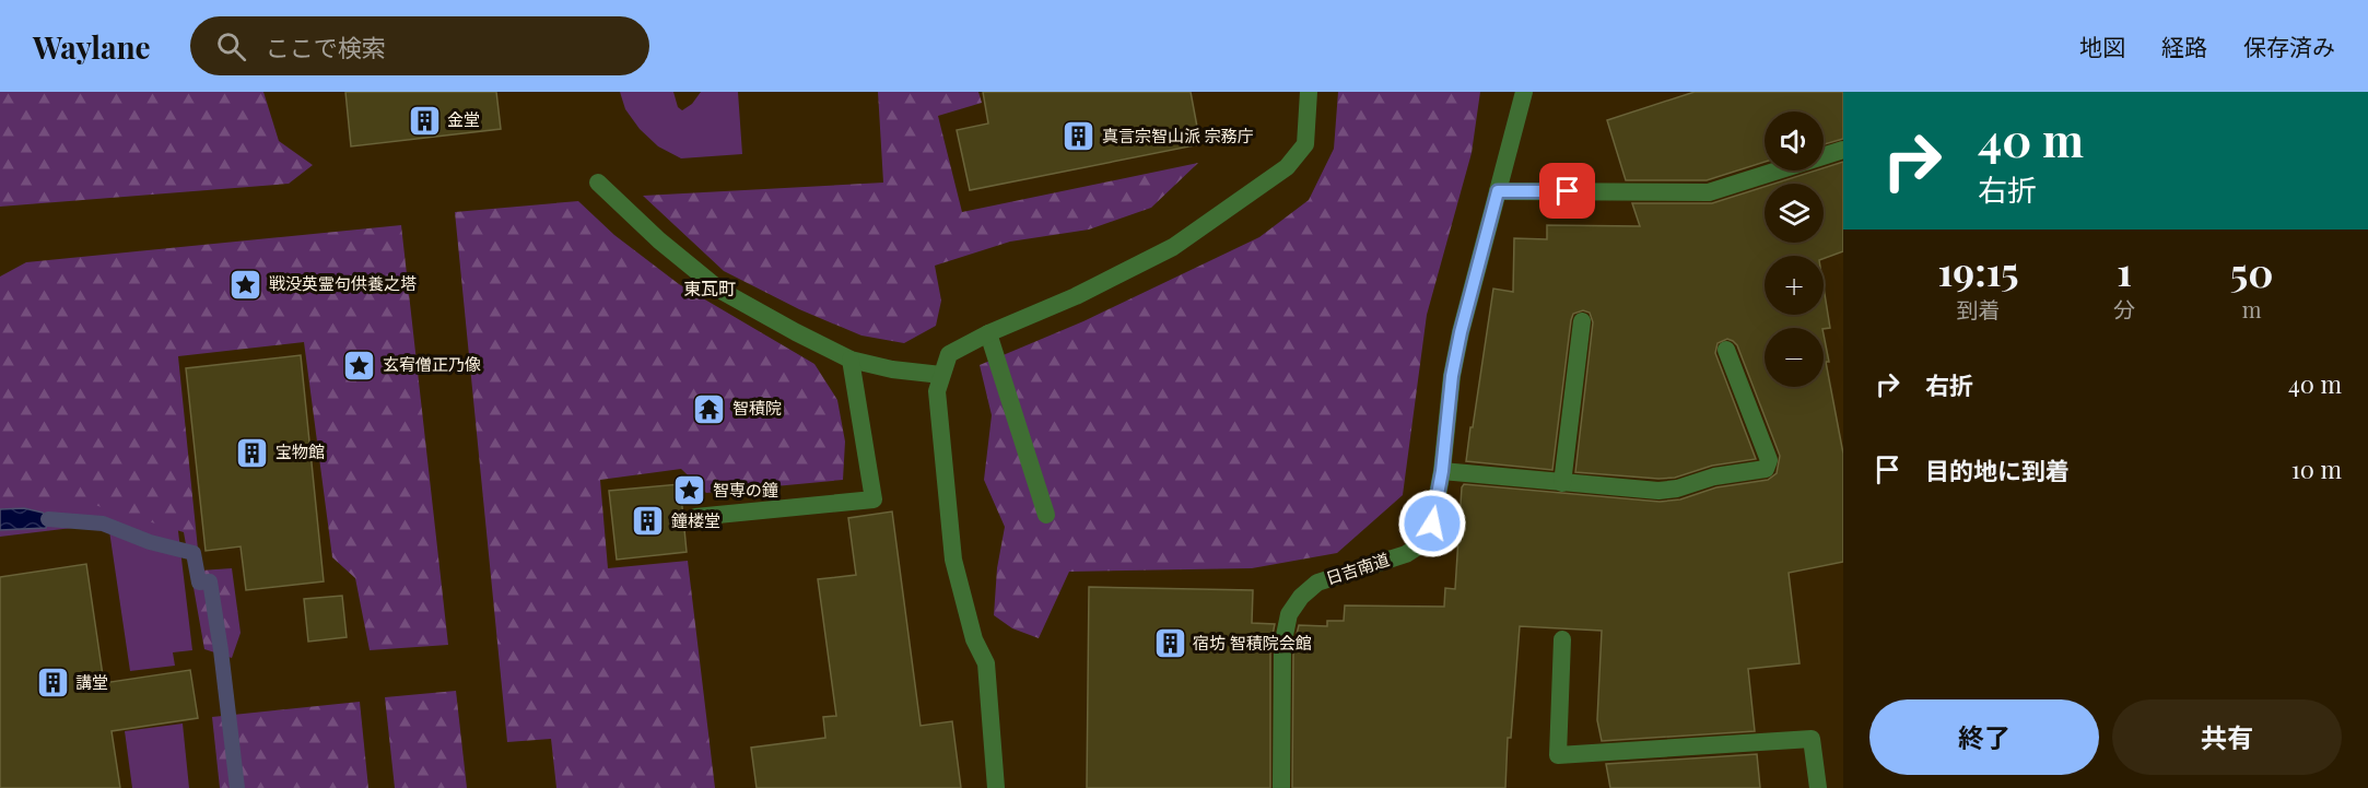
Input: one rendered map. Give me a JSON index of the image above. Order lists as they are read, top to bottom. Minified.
{"streets":{"street":["日吉南道"]},"districts":["東瓦町"],"places":{"building":["金堂","真言宗智山派 宗務庁","宝物館","鐘楼堂","宿坊 智積院会館","講堂"],"place":["戦没英霊句供養之塔","玄宥僧正乃像","智専の鐘"],"temple":["智積院"]},"page":{"header":"Waylane","search":"ここで検索","nav":["地図","経路","保存済み"],"turn":["40 m","右折"],"map_buttons":["+","−"],"eta":["19:15","到着","1","分","50","m"],"list":[{"name":"右折","value":"40 m"},{"name":"目的地に到着","value":"10 m"}],"buttons":["終了","共有"]}}
